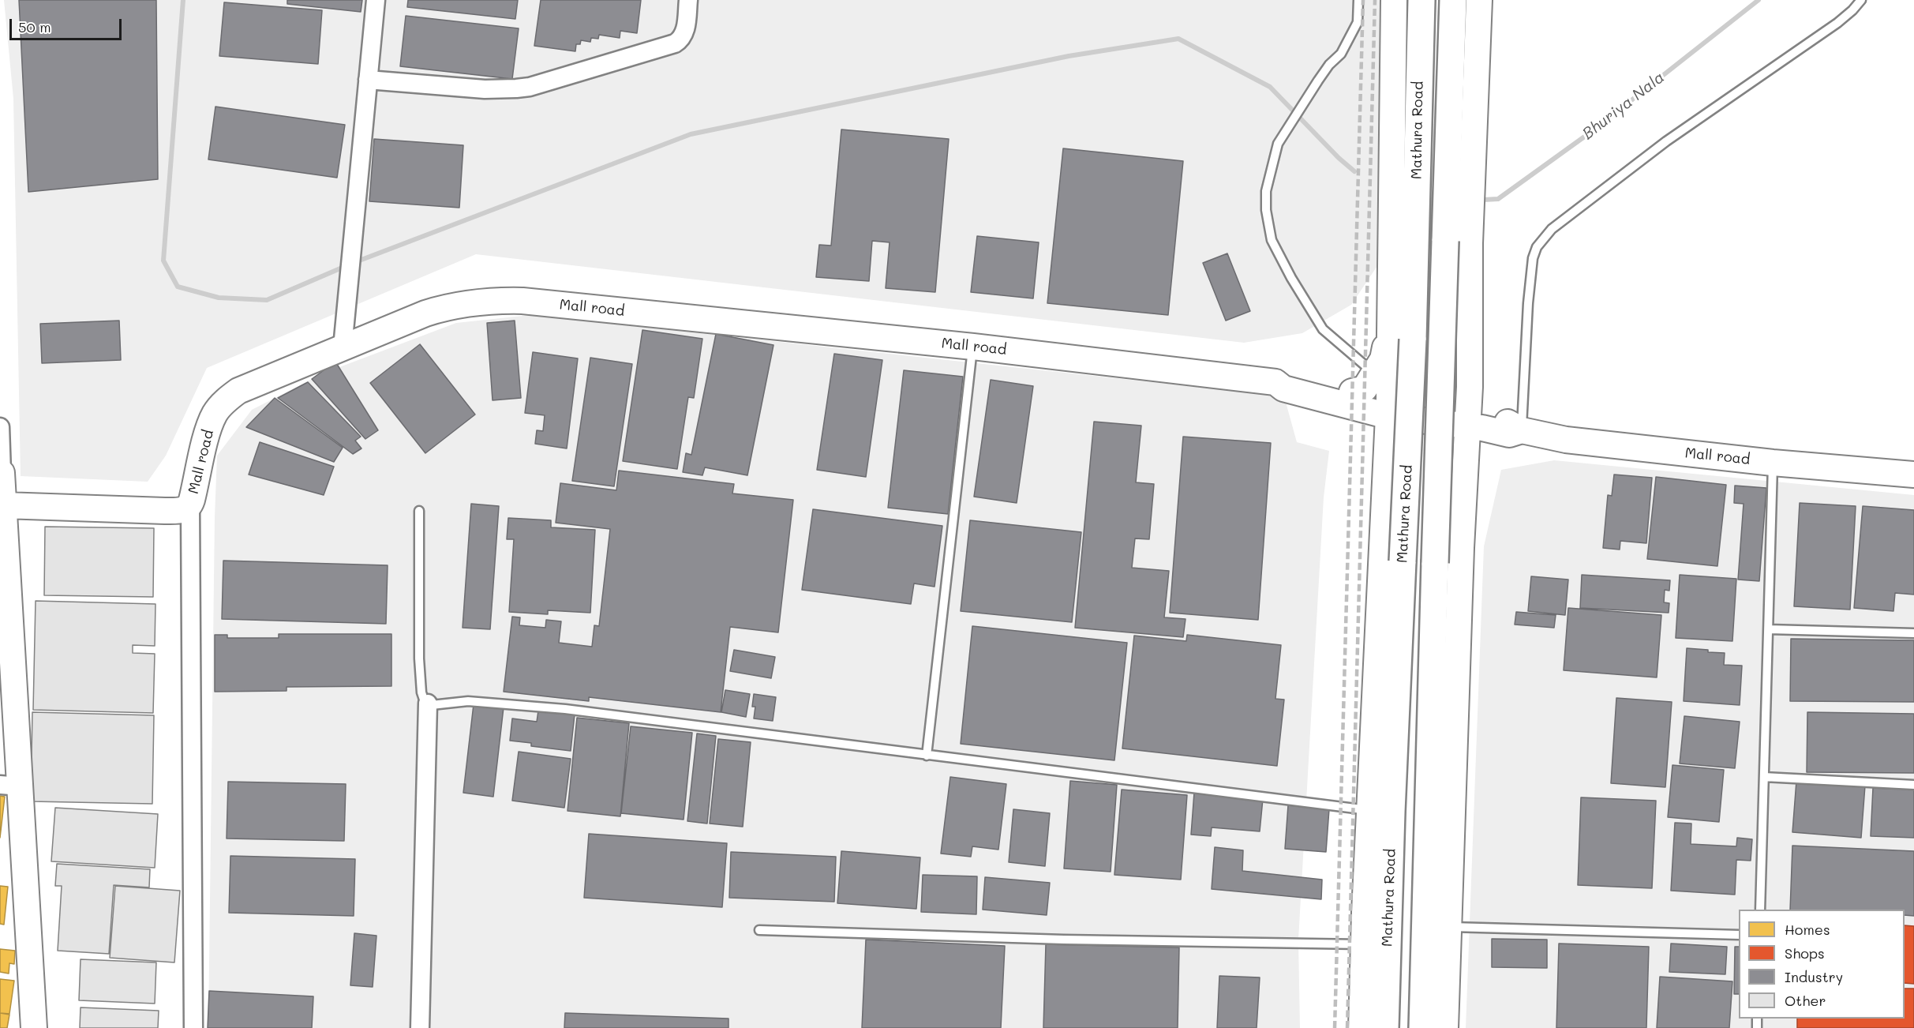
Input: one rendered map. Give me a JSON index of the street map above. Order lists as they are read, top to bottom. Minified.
{"streets":{"highway":["Mathura Road"],"main road":["Mall road"]},"water":["Bhuriya Nala"],"legend":["Homes","Shops","Industry","Other"],"scale_bar":"50 m"}
